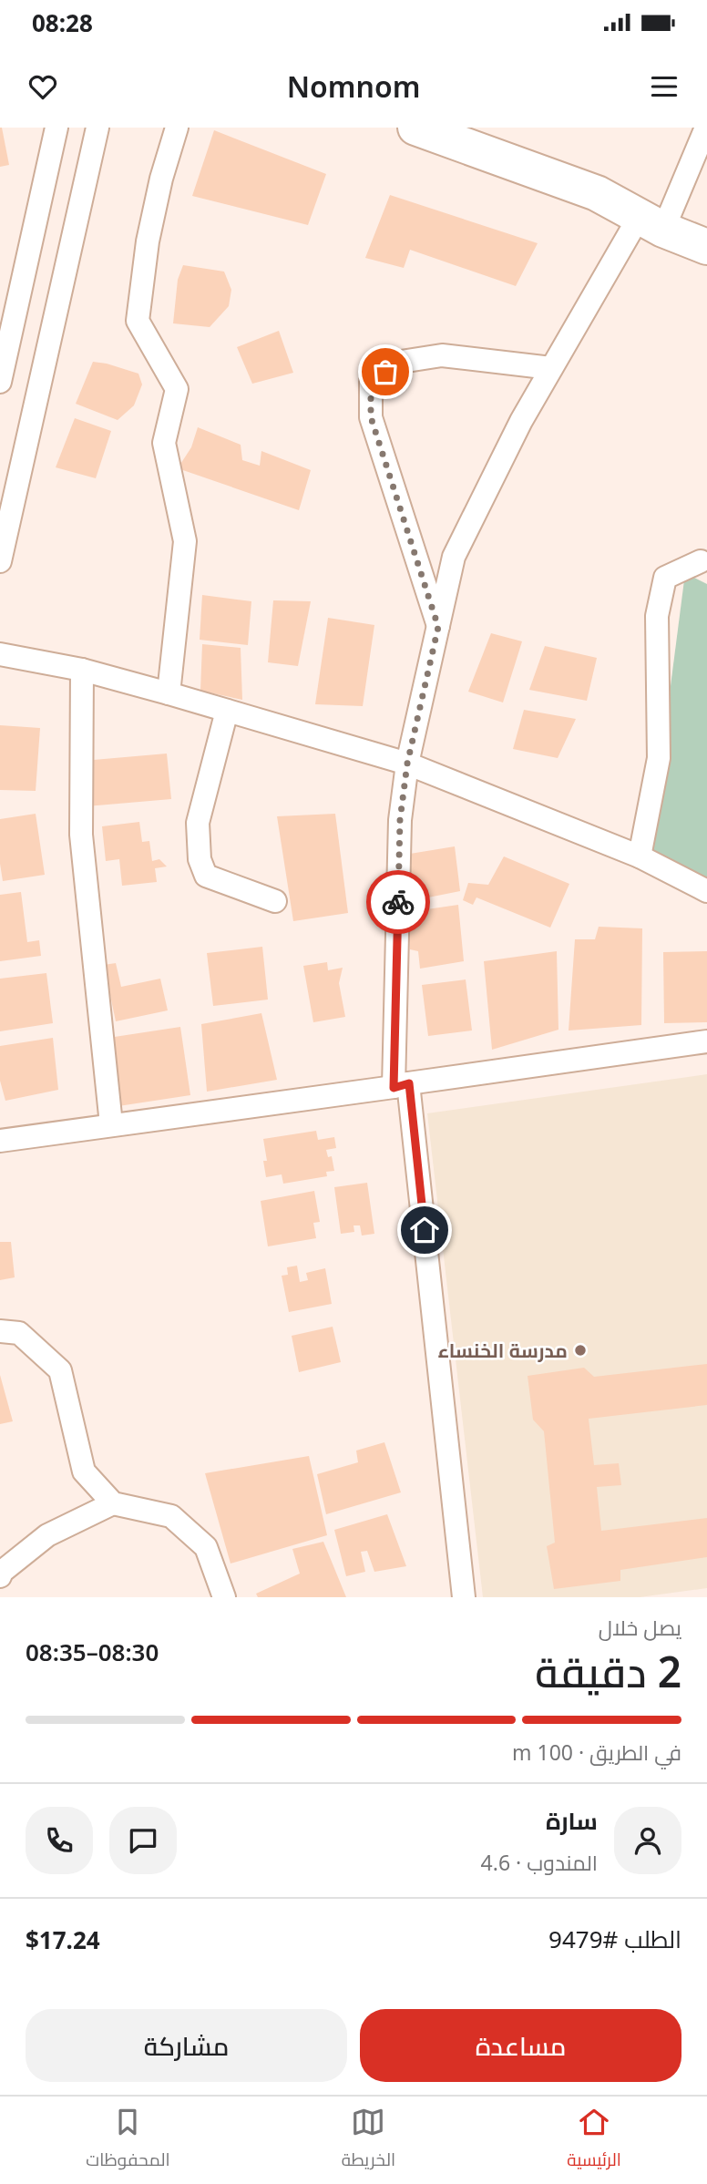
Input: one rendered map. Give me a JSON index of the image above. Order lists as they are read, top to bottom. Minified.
{"places":["مدرسة الخنساء"],"page":{"status":"08:28","header":"Nomnom","heading":["2 دقيقة","يصل خلال","08:30–08:35"],"panel":["سارة","المندوب · 4.6","الطلب #9479","$17.24"],"bar":"في الطريق · 100 m","buttons":["مساعدة","مشاركة"],"tabs":["الرئيسية","الخريطة","المحفوظات"]}}
